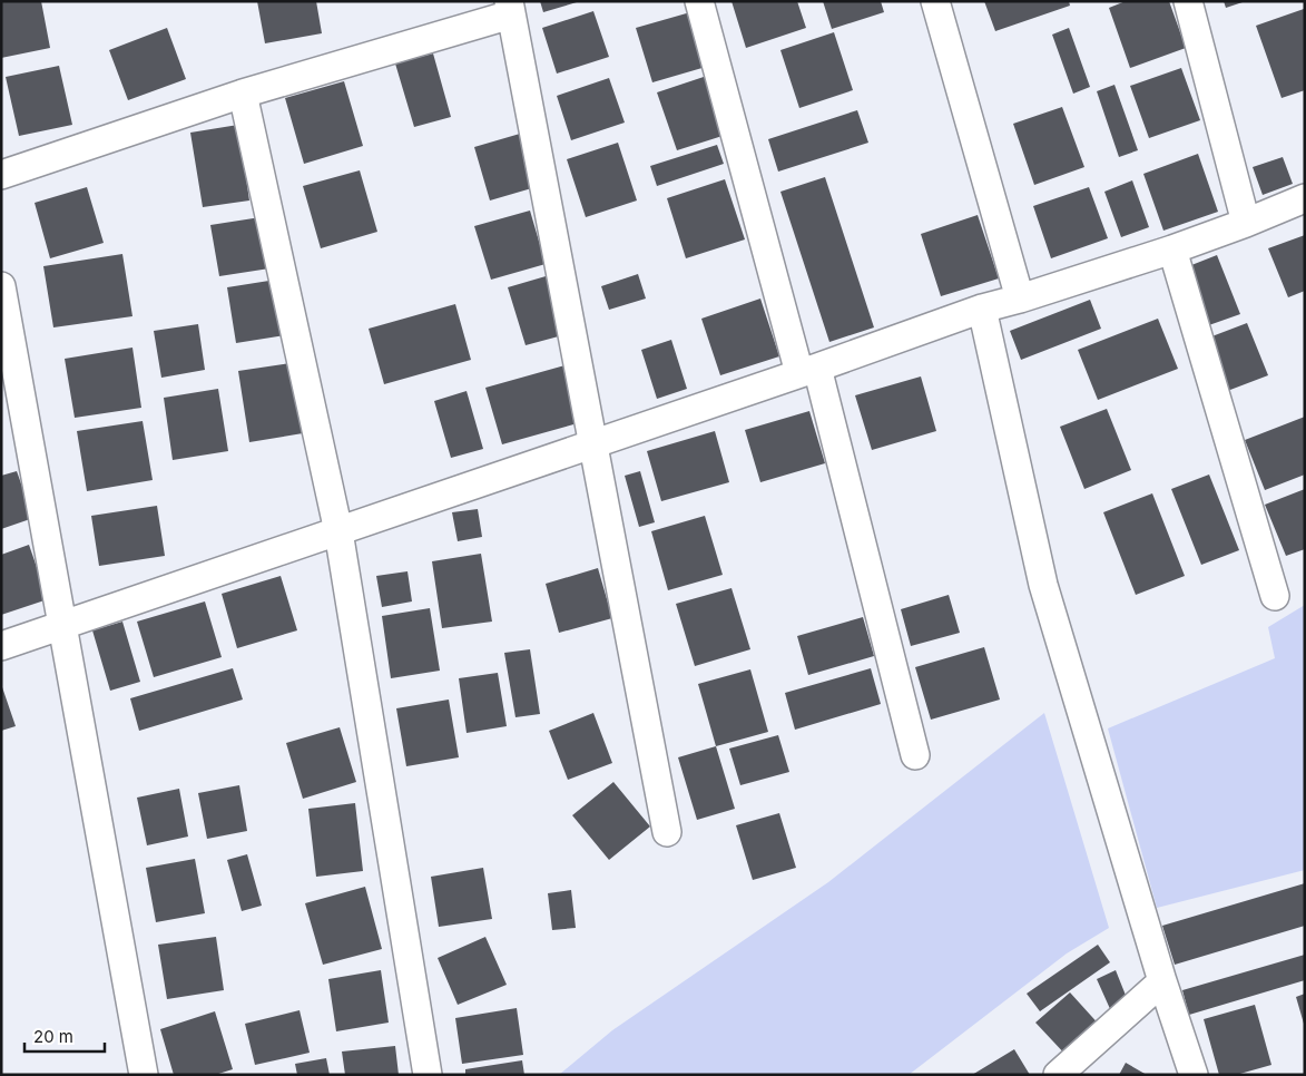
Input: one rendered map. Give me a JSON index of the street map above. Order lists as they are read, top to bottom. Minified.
{"scale_bar":"20 m"}
